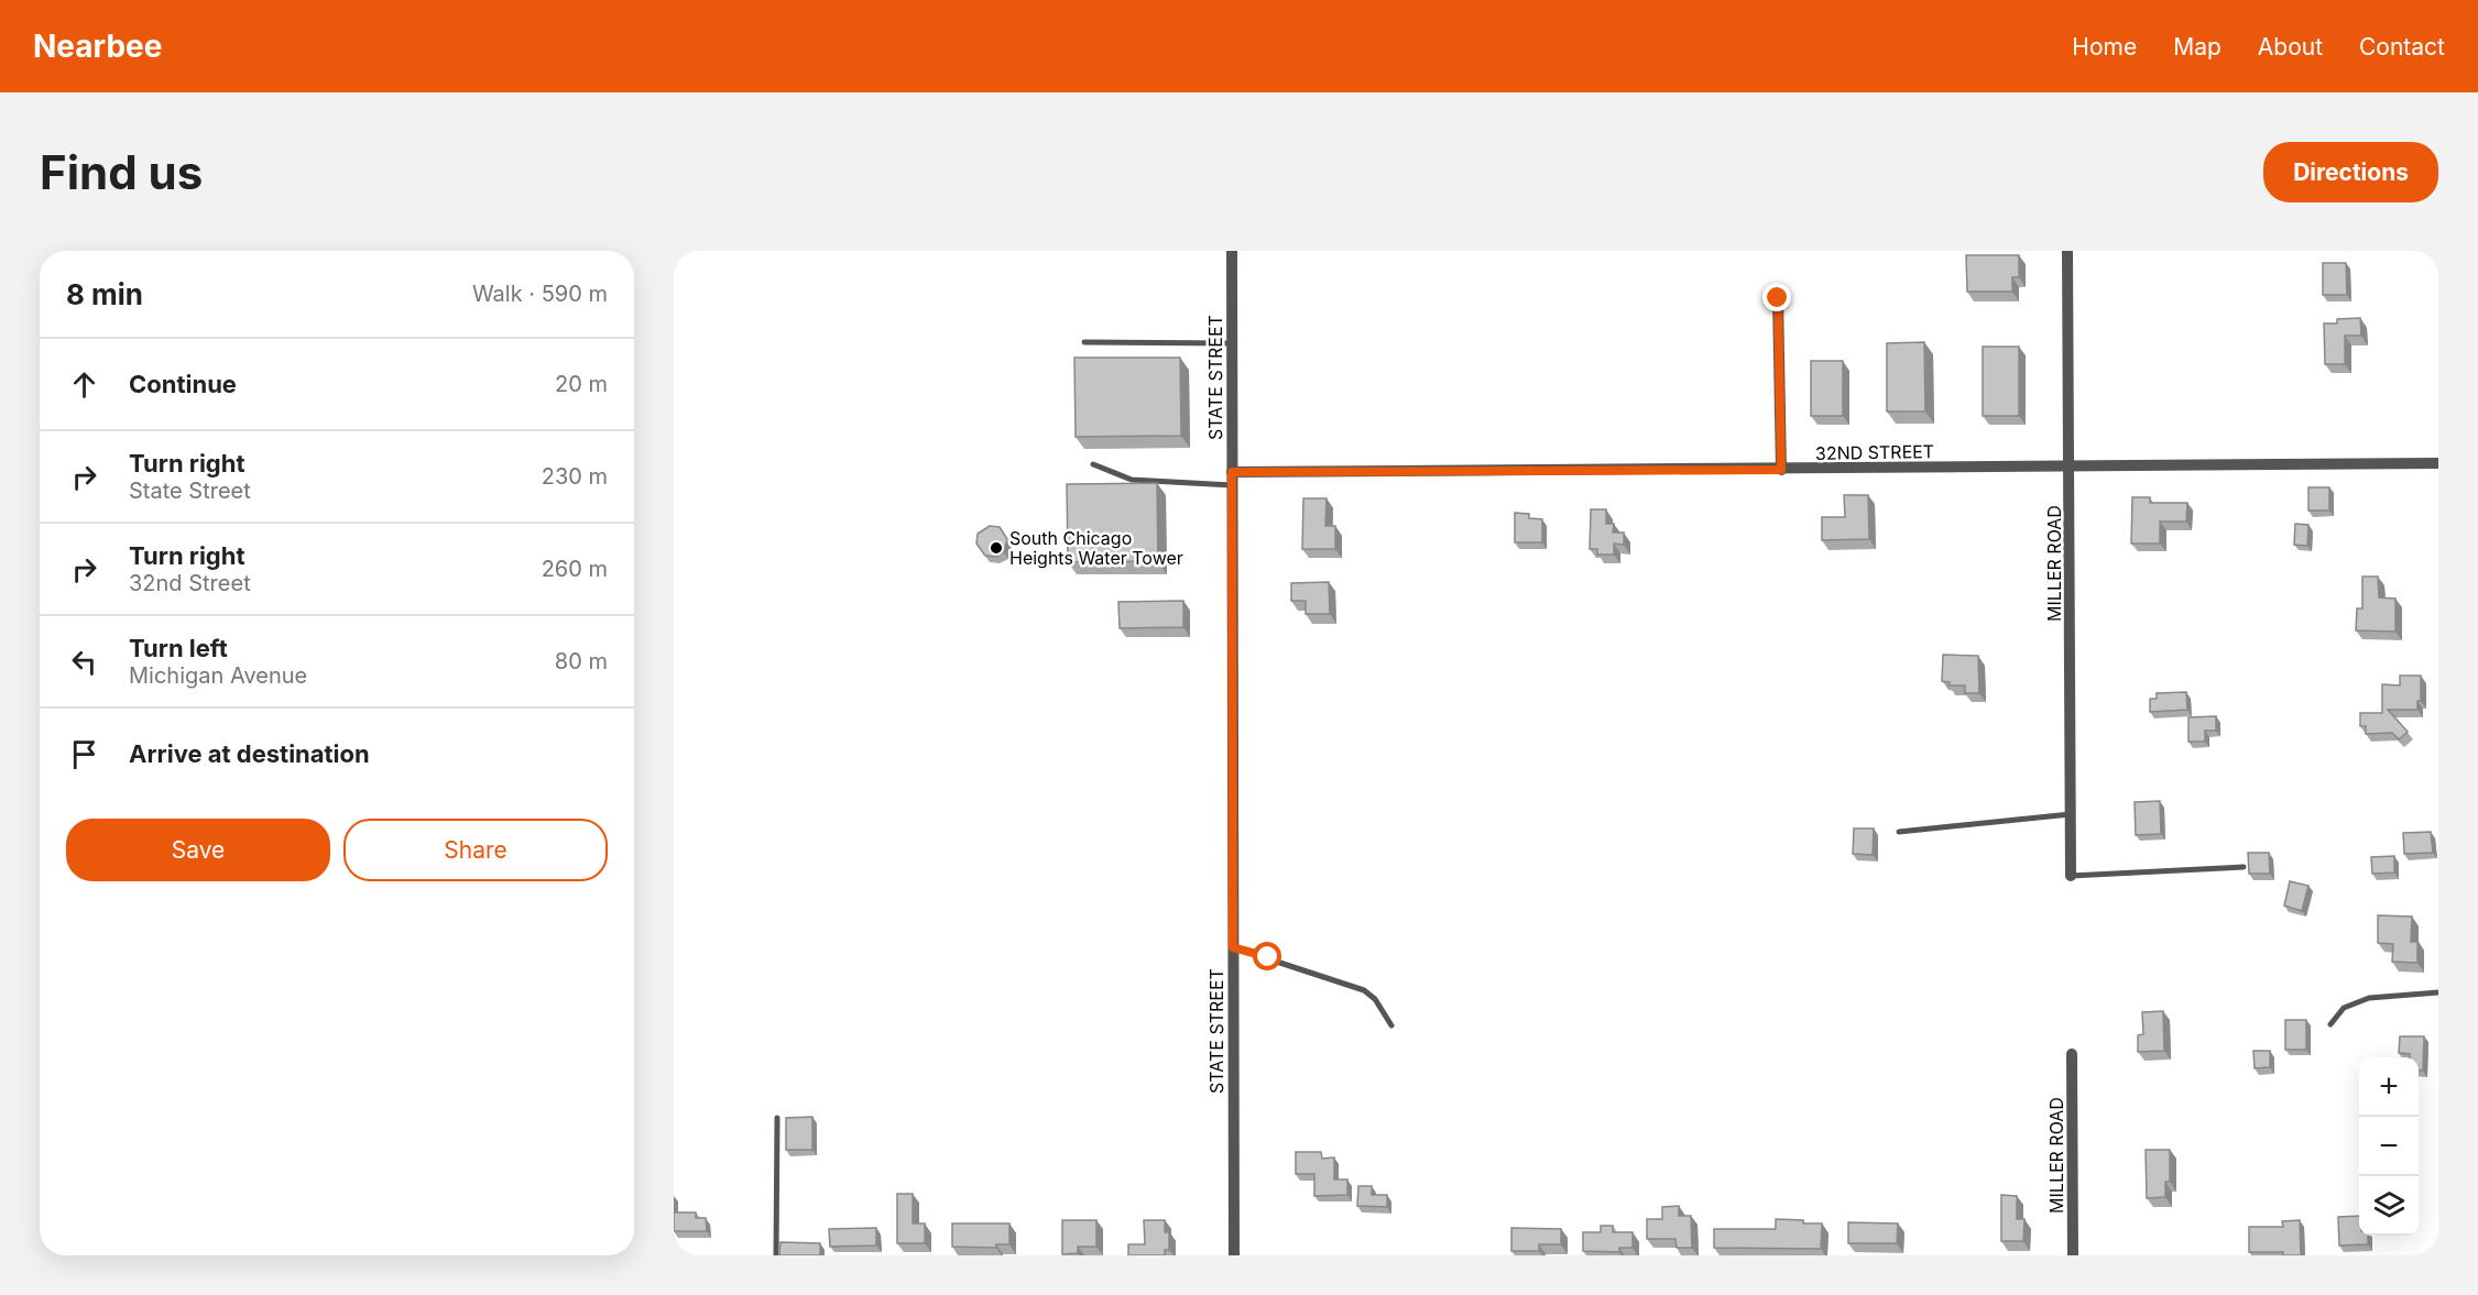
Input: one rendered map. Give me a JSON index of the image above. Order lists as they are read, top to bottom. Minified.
{"streets":{"street":["STATE STREET","32ND STREET","MILLER ROAD"]},"crossings":[["STATE STREET","32ND STREET"],["32ND STREET","MILLER ROAD"]],"places":["South Chicago Heights Water Tower"],"page":{"header":"Nearbee","nav":["Home","Map","About","Contact"],"buttons":["Directions",["Save","Share"]],"title":"Find us","heading":["8 min","Walk · 590 m"],"list":[["Continue","20 m"],["Turn right","State Street","230 m"],["Turn right","32nd Street","260 m"],["Turn left","Michigan Avenue","80 m"],"Arrive at destination"],"map_buttons":["+","−"]}}
